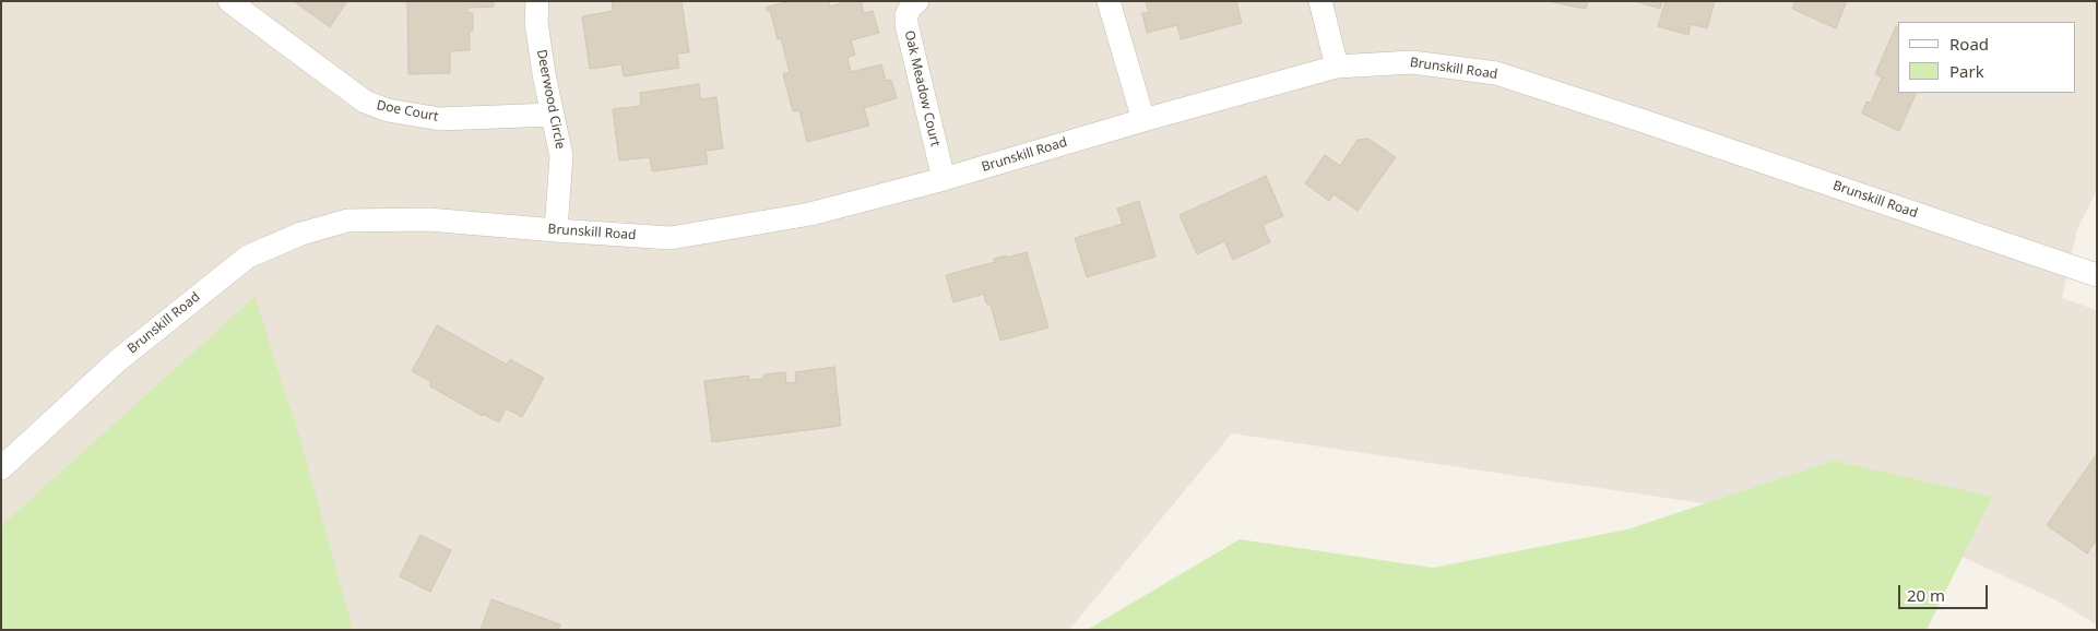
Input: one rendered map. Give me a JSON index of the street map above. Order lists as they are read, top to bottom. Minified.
{"streets":{"street":["Brunskill Road","Oak Meadow Court","Deerwood Circle","Doe Court"]},"crossings":[["Brunskill Road","Oak Meadow Court"],["Brunskill Road","Deerwood Circle"],["Deerwood Circle","Doe Court"]],"legend":["Road","Park"],"scale_bar":"20 m"}
